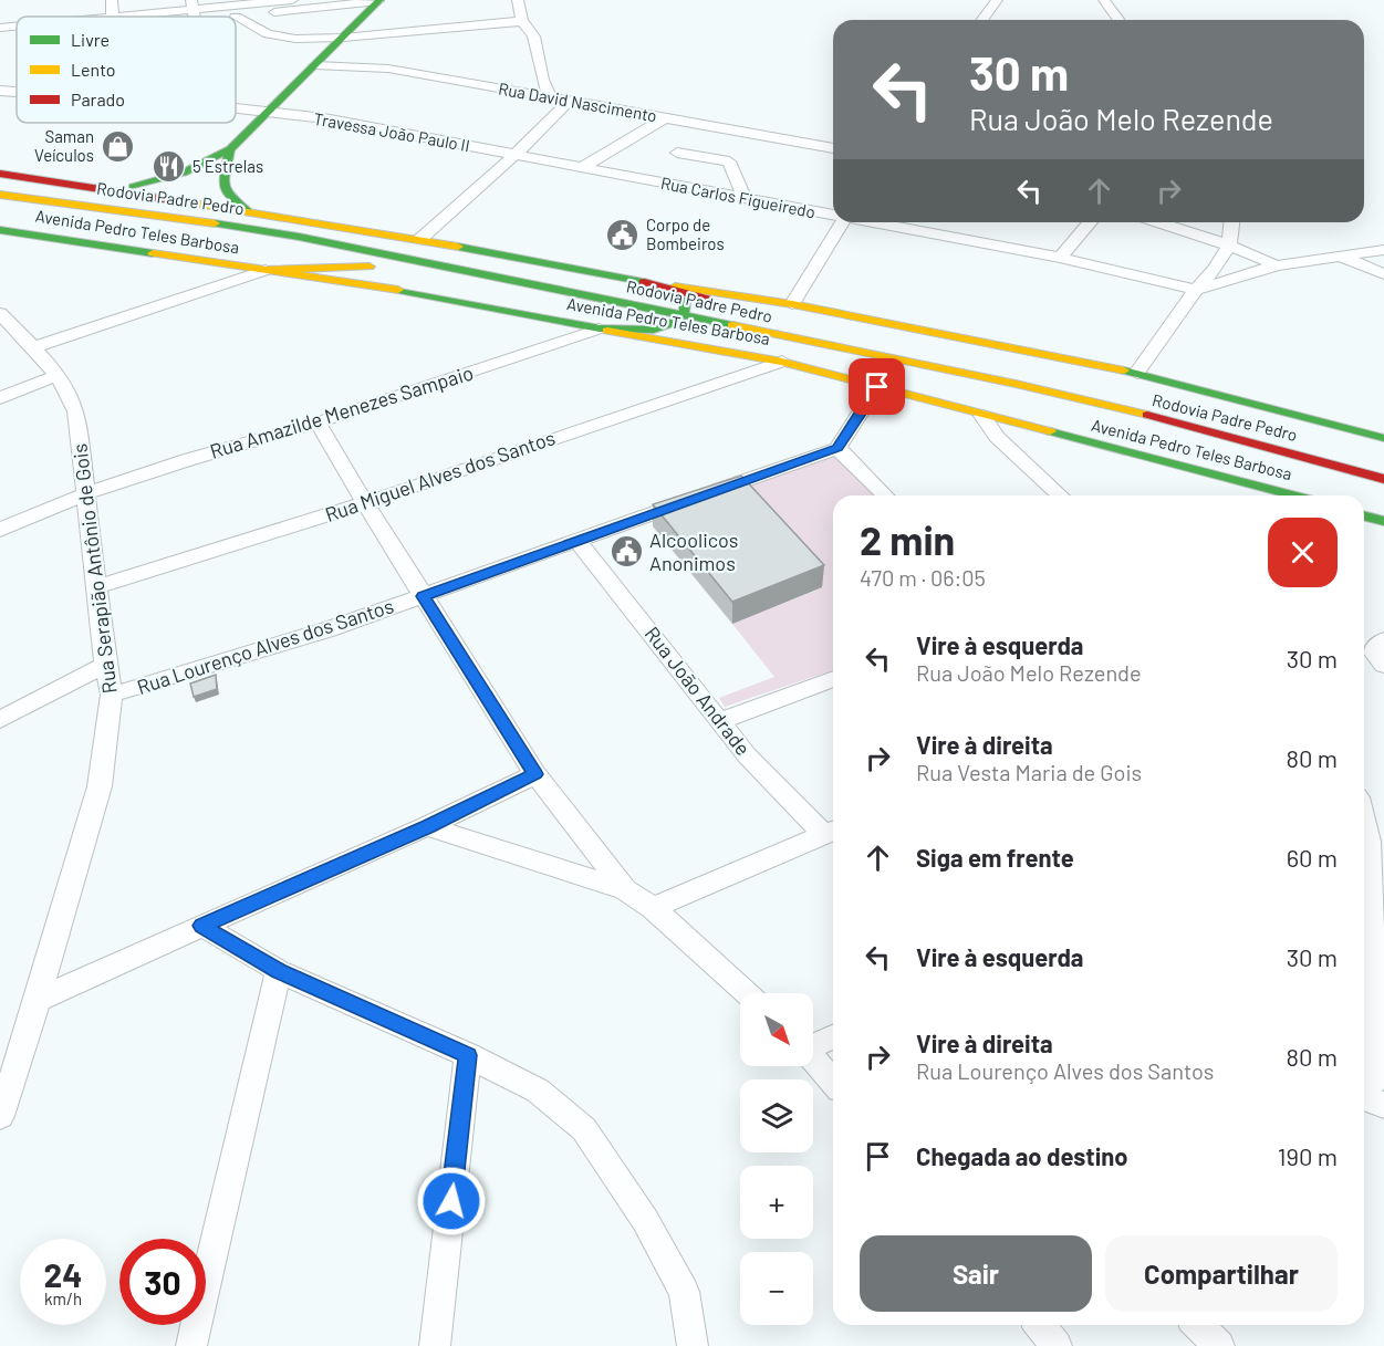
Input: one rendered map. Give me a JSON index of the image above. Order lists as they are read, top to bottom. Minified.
{"streets":{"main road":["Rodovia Padre Pedro","Avenida Pedro Teles Barbosa"],"street":["Rua David Nascimento","Travessa João Paulo II","Rua Carlos Figueiredo","Rua Amazilde Menezes Sampaio","Rua Miguel Alves dos Santos","Rua Serapião Antônio de Gois","Rua Lourenço Alves dos Santos","Rua João Andrade"]},"crossings":[["Travessa João Paulo II","Rua Carlos Figueiredo"],["Avenida Pedro Teles Barbosa","Rua Amazilde Menezes Sampaio"],["Avenida Pedro Teles Barbosa","Rua Miguel Alves dos Santos"],["Rua Amazilde Menezes Sampaio","Rua Serapião Antônio de Gois"],["Rua Miguel Alves dos Santos","Rua Serapião Antônio de Gois"],["Rua Serapião Antônio de Gois","Rua Lourenço Alves dos Santos"],["Rua Lourenço Alves dos Santos","Rua João Andrade"]],"places":{"shop":["Saman Veículos"],"restaurant":["5 Estrelas"],"public building":["Corpo de Bombeiros","Alcoolicos Anonimos"]},"legend":["Livre","Lento","Parado"],"north":"bottom right","page":{"turn":["30 m","Rua João Melo Rezende"],"heading":["2 min","470 m · 06:05"],"list":[{"name":"Vire à esquerda","note":"Rua João Melo Rezende","value":"30 m"},{"name":"Vire à direita","note":"Rua Vesta Maria de Gois","value":"80 m"},{"name":"Siga em frente","value":"60 m"},{"name":"Vire à esquerda","value":"30 m"},{"name":"Vire à direita","note":"Rua Lourenço Alves dos Santos","value":"80 m"},{"name":"Chegada ao destino","value":"190 m"}],"map_buttons":["+","−"],"buttons":["Sair","Compartilhar"],"speed":"24 km/h","limit":"30"}}
